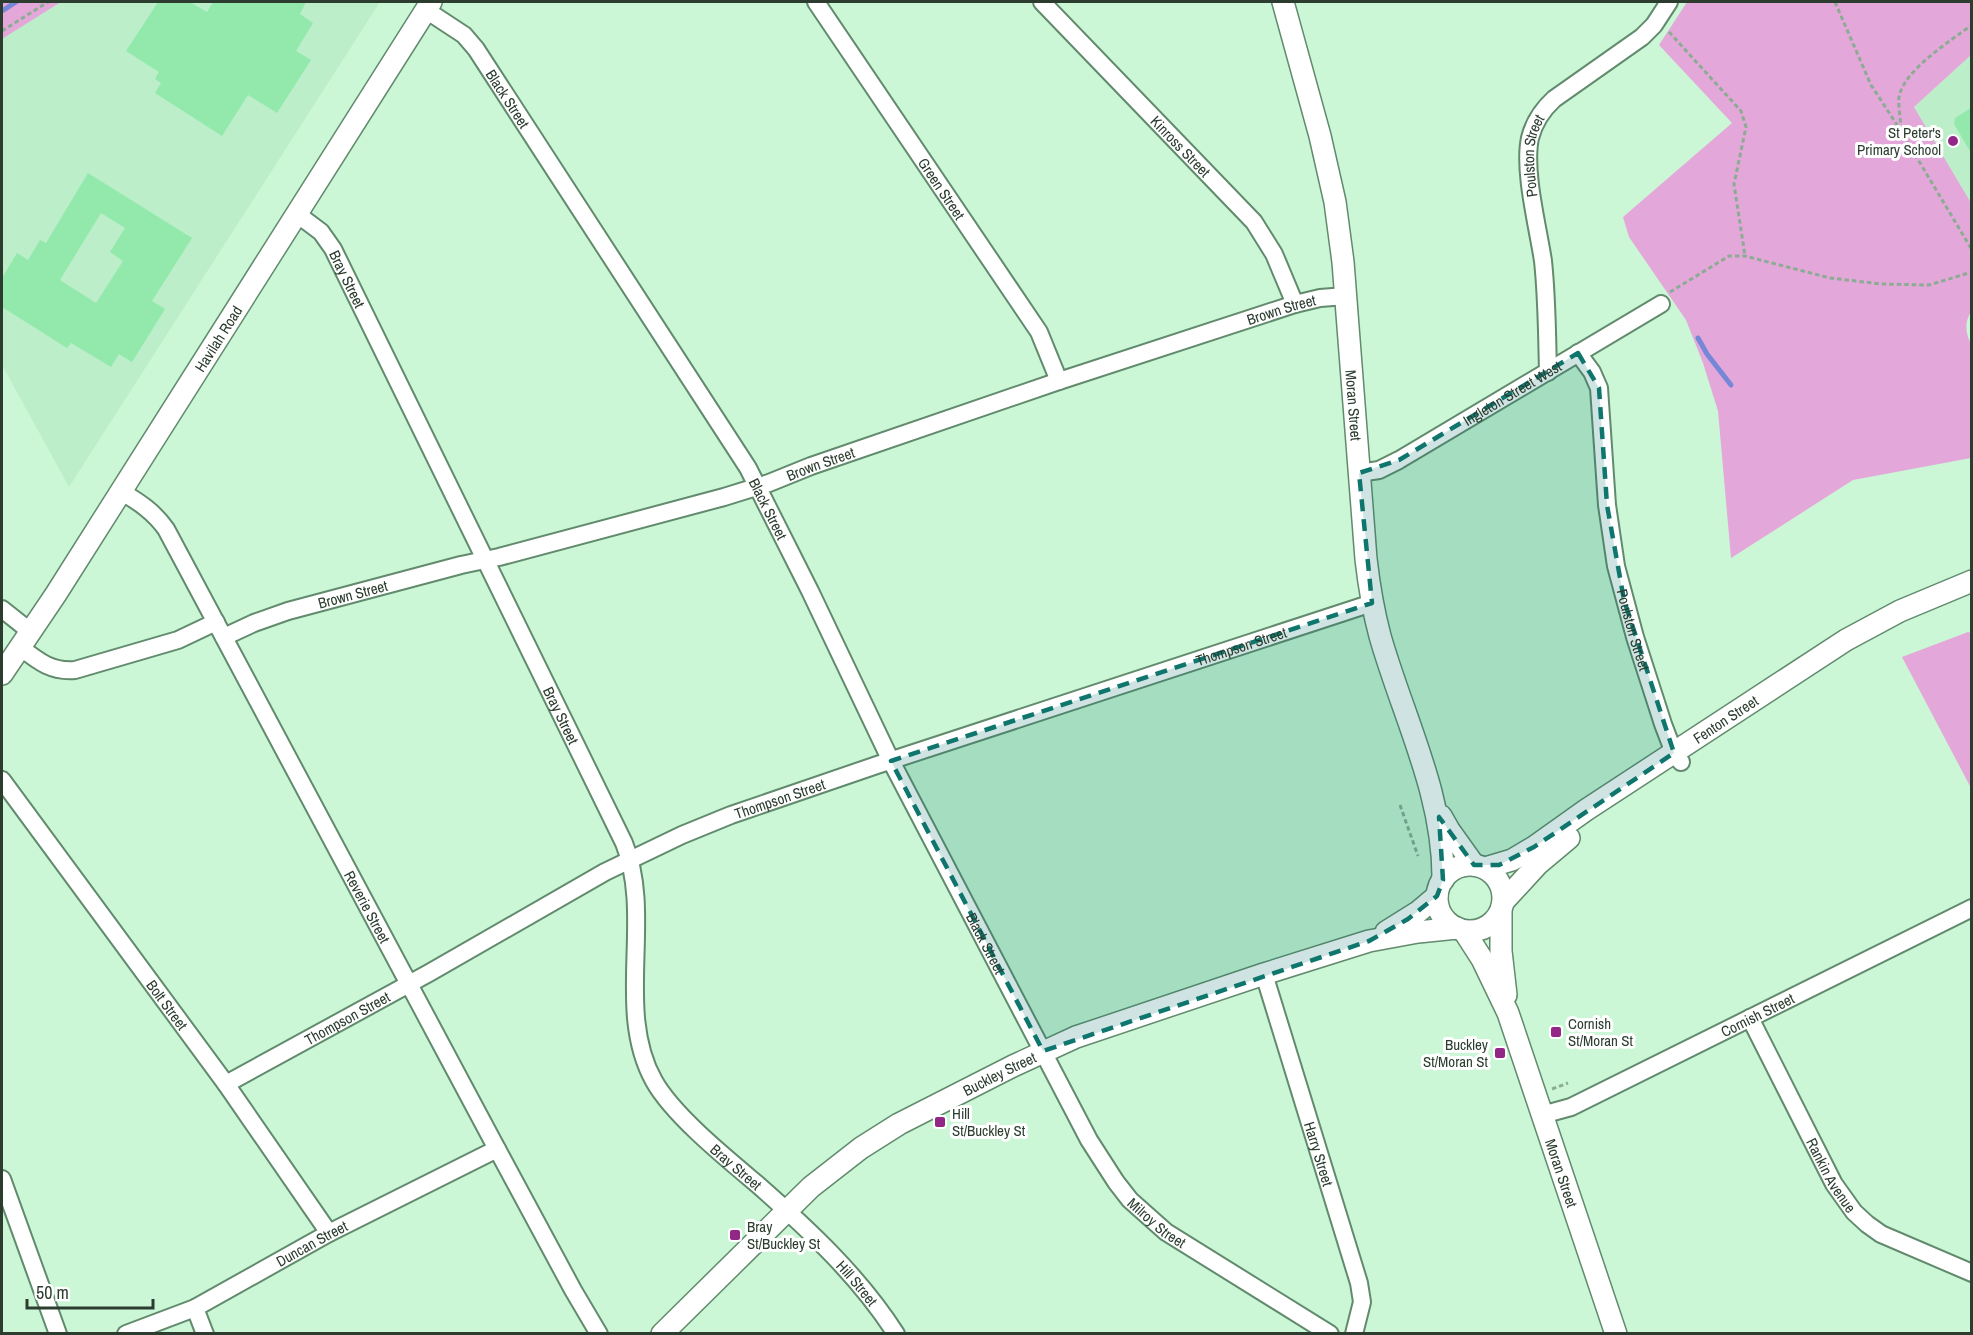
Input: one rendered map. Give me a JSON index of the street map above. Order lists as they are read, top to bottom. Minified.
{"streets":{"street":["Black Street","Kinross Street","Poulston Street","Green Street","Bray Street","Brown Street","Havilah Road","Ingleton Street West","Moran Street","Thompson Street","Fenton Street","Reverie Street","Bolt Street","Cornish Street","Buckley Street","Harry Street","Rankin Avenue","Milroy Street","Duncan Street","Hill Street"]},"crossings":[["Black Street","Brown Street"],["Black Street","Havilah Road"],["Black Street","Thompson Street"],["Black Street","Buckley Street"],["Black Street","Milroy Street"],["Kinross Street","Brown Street"],["Poulston Street","Ingleton Street West"],["Poulston Street","Fenton Street"],["Green Street","Brown Street"],["Bray Street","Brown Street"],["Bray Street","Havilah Road"],["Bray Street","Thompson Street"],["Bray Street","Buckley Street"],["Bray Street","Hill Street"],["Brown Street","Moran Street"],["Brown Street","Reverie Street"],["Havilah Road","Reverie Street"],["Ingleton Street West","Moran Street"],["Moran Street","Thompson Street"],["Moran Street","Fenton Street"],["Moran Street","Cornish Street"],["Moran Street","Buckley Street"],["Thompson Street","Reverie Street"],["Thompson Street","Bolt Street"],["Fenton Street","Buckley Street"],["Reverie Street","Duncan Street"],["Bolt Street","Duncan Street"],["Cornish Street","Rankin Avenue"],["Buckley Street","Harry Street"],["Buckley Street","Milroy Street"],["Buckley Street","Hill Street"]],"places":{"other":["St Peter's Primary School"],"transit":["Cornish St/Moran St","Buckley St/Moran St","Hill St/Buckley St","Bray St/Buckley St"]},"scale_bar":"50 m"}
